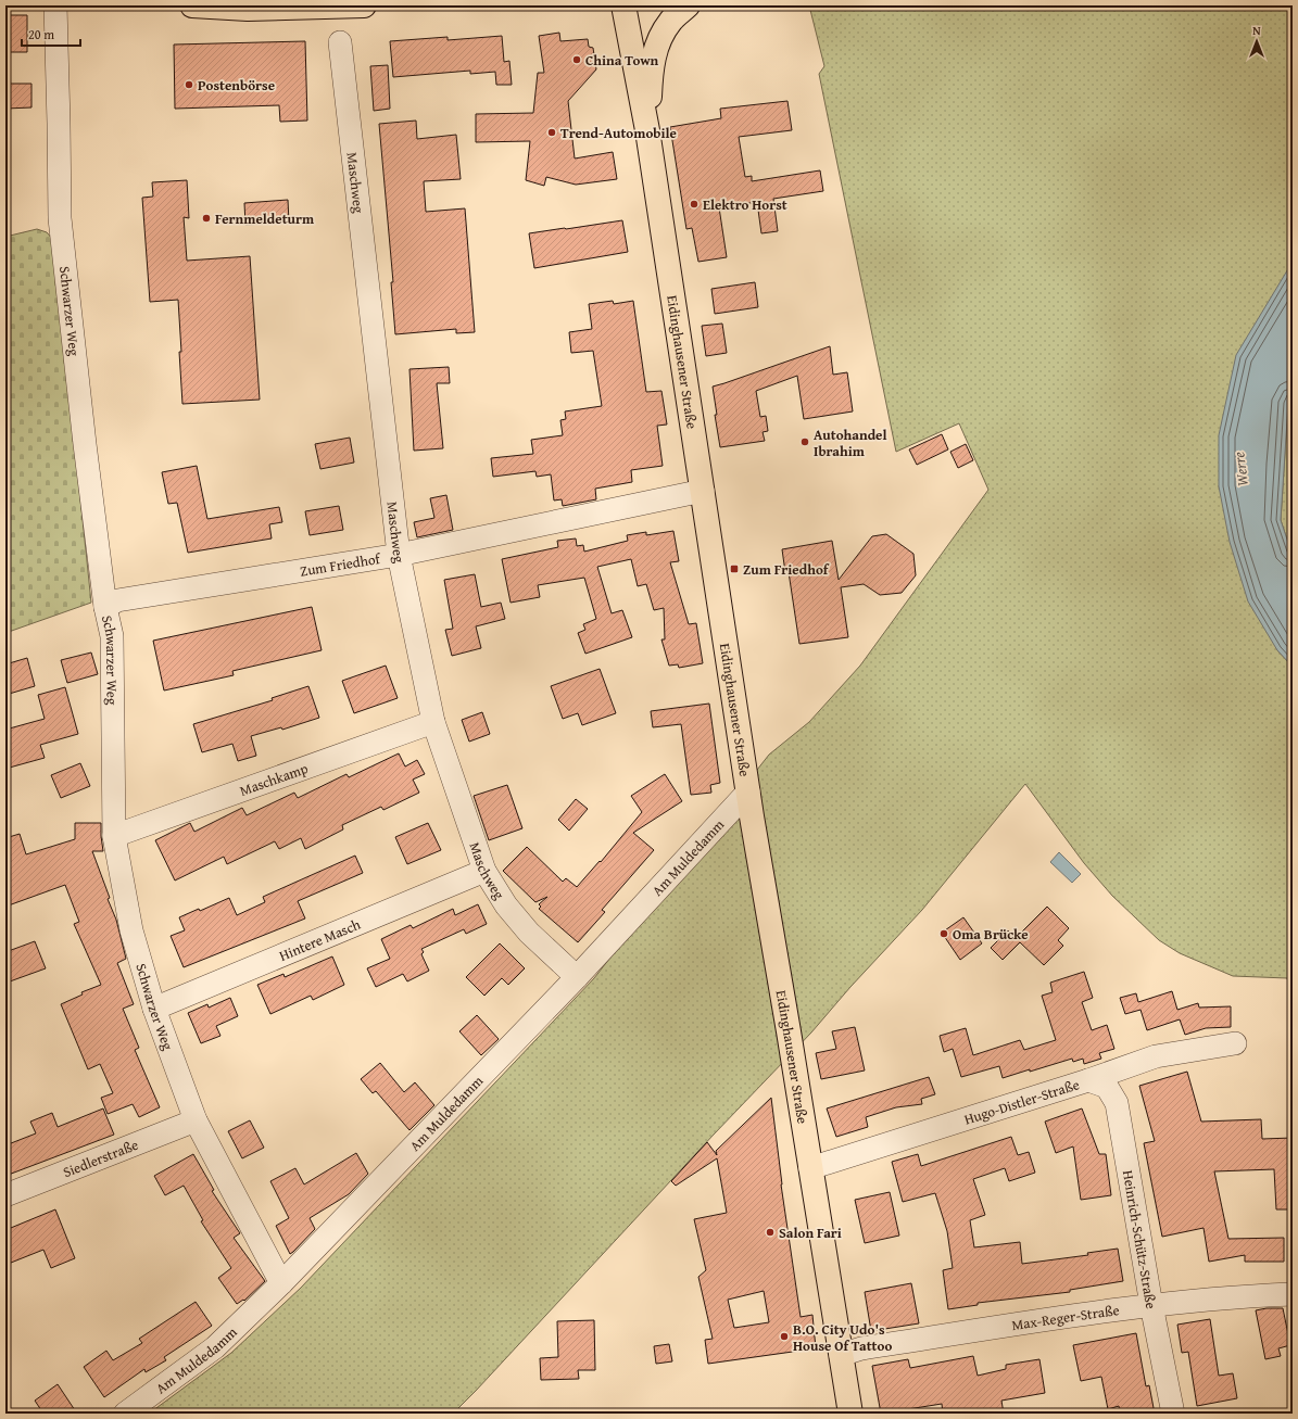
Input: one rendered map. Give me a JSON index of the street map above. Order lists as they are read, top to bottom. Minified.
{"streets":{"main road":["Eidinghausener Straße"],"street":["Maschweg","Schwarzer Weg","Zum Friedhof","Maschkamp","Am Muldedamm","Hintere Masch","Hugo-Distler-Straße","Siedlerstraße","Heinrich-Schütz-Straße","Max-Reger-Straße"]},"crossings":[["Maschweg","Zum Friedhof"],["Maschweg","Maschkamp"],["Maschweg","Am Muldedamm"],["Maschweg","Hintere Masch"],["Schwarzer Weg","Zum Friedhof"],["Schwarzer Weg","Maschkamp"],["Schwarzer Weg","Am Muldedamm"],["Schwarzer Weg","Hintere Masch"],["Schwarzer Weg","Siedlerstraße"],["Eidinghausener Straße","Zum Friedhof"],["Eidinghausener Straße","Am Muldedamm"],["Eidinghausener Straße","Hugo-Distler-Straße"],["Eidinghausener Straße","Max-Reger-Straße"],["Hugo-Distler-Straße","Heinrich-Schütz-Straße"],["Heinrich-Schütz-Straße","Max-Reger-Straße"]],"water":["Werre"],"places":{"other":["China Town","Postenbörse","Trend-Automobile","Elektro Horst","Fernmeldeturm","Autohandel Ibrahim","Oma Brücke","Salon Fari","B.O. City Udo's House Of Tattoo"],"transit":["Zum Friedhof"]},"scale_bar":"20 m","north":"top"}
